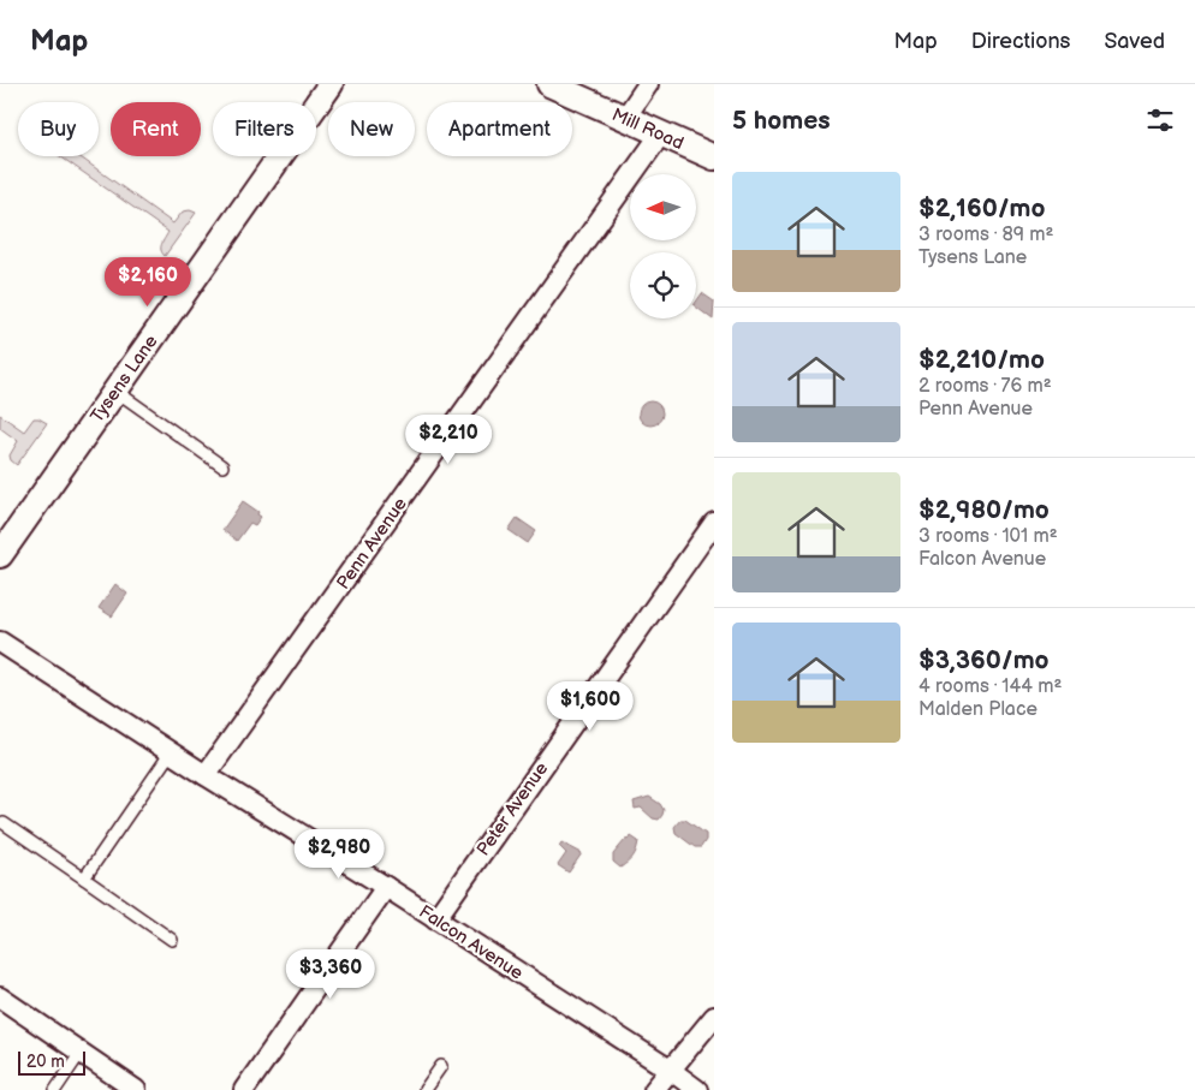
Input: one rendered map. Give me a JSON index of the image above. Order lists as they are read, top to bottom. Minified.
{"streets":{"street":["Mill Road","Tysens Lane","Penn Avenue","Peter Avenue","Falcon Avenue"]},"crossings":[["Mill Road","Penn Avenue"],["Penn Avenue","Falcon Avenue"],["Peter Avenue","Falcon Avenue"]],"scale_bar":"20 m","north":"left","page":{"header":"Map","nav":["Map","Directions","Saved"],"heading":"5 homes","chip":["Buy","Rent","Filters","New","Apartment"],"list":[{"name":"$2,160/mo","note":"3 rooms · 89 m² · Tysens Lane"},{"name":"$2,210/mo","note":"2 rooms · 76 m² · Penn Avenue"},{"name":"$2,980/mo","note":"3 rooms · 101 m² · Falcon Avenue"},{"name":"$3,360/mo","note":"4 rooms · 144 m² · Malden Place"}],"price":["$2,160","$2,210","$1,600","$2,980","$3,360"],"scale":"20 m"}}
